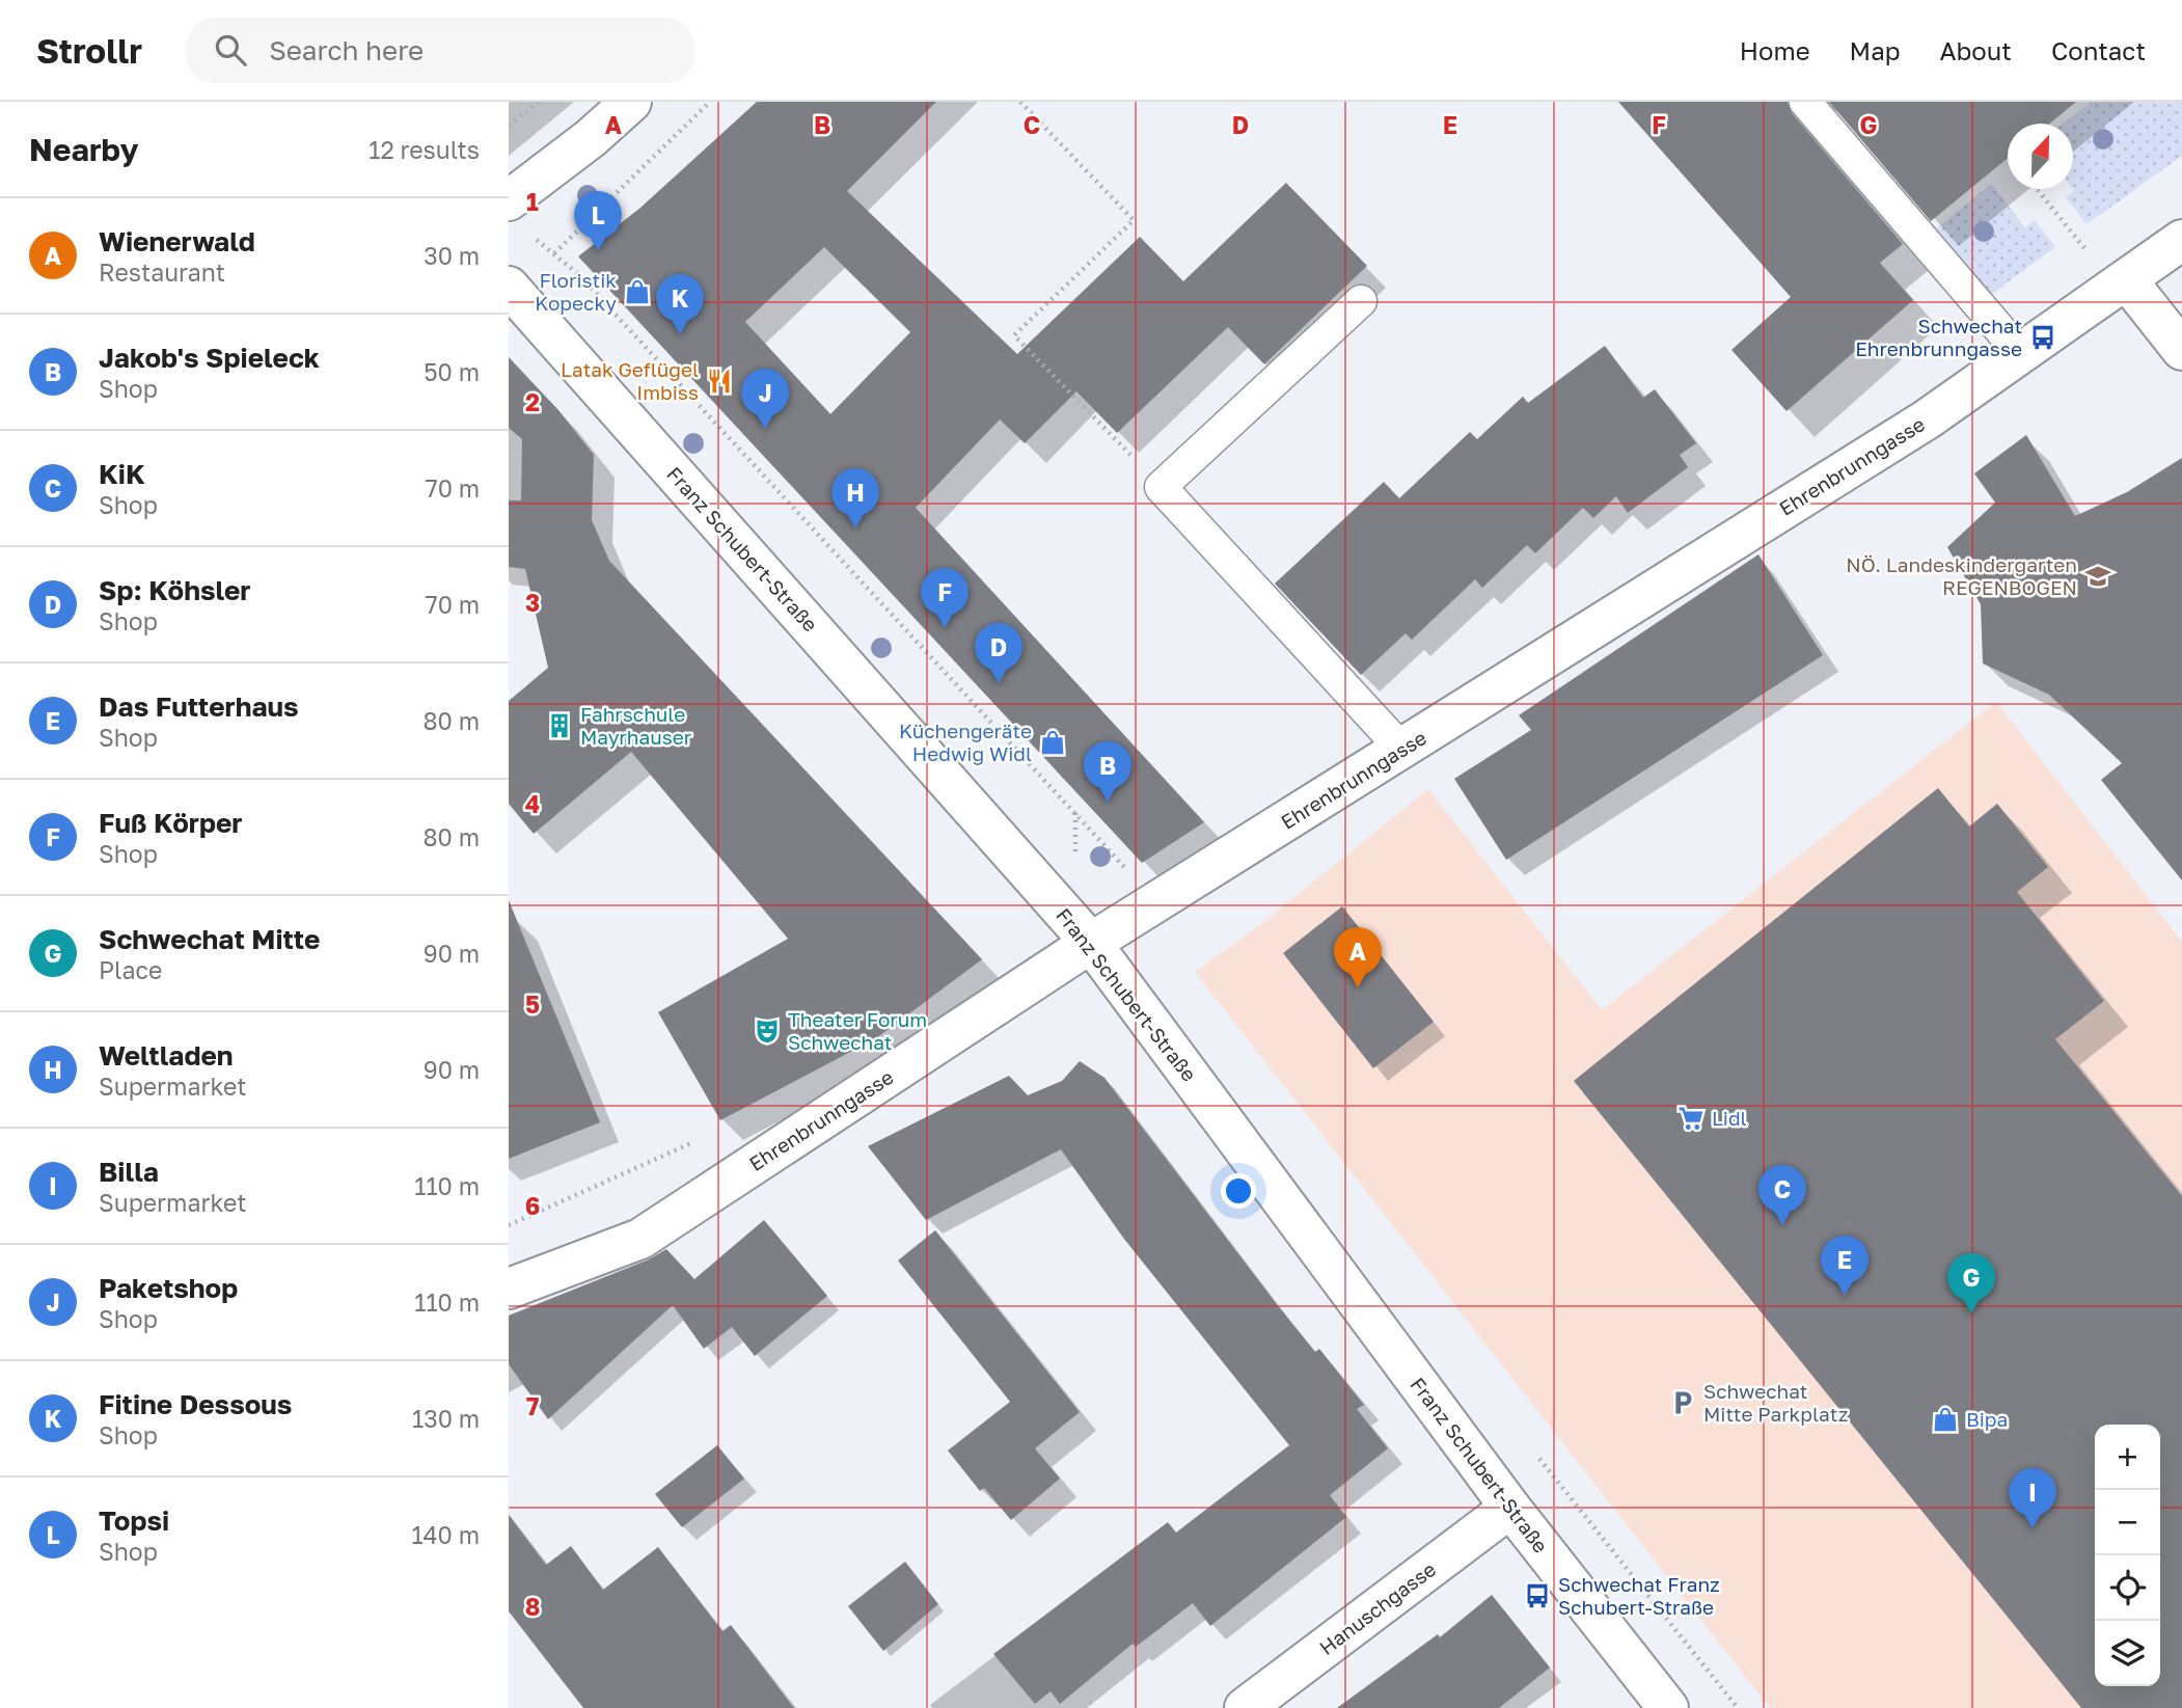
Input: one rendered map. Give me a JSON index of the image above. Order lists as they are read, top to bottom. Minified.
{"streets":{"street":["Ehrenbrunngasse","Franz Schubert-Straße","Hanuschgasse"]},"crossings":[["Ehrenbrunngasse","Franz Schubert-Straße"],["Franz Schubert-Straße","Hanuschgasse"]],"places":{"shop":["Floristik Kopecky","Küchengeräte Hedwig Widl","Bipa"],"bus stop":["Schwechat Ehrenbrunngasse","Schwechat Franz Schubert-Straße"],"restaurant":["Latak Geflügel Imbiss"],"school or university":["NÖ. Landeskindergarten REGENBOGEN"],"building":["Fahrschule Mayrhauser"],"theatre":["Theater Forum Schwechat"],"supermarket":["Lidl"],"parking":["Schwechat Mitte Parkplatz"]},"north":"top","page":{"header":"Strollr","search":"Search here","nav":["Home","Map","About","Contact"],"heading":["Nearby","12 results"],"pins":["L","K","J","H","F","D","B","A","C","E","G","I"],"list":[{"mark":"A","name":"Wienerwald","note":"Restaurant","value":"30 m"},{"mark":"B","name":"Jakob's Spieleck","note":"Shop","value":"50 m"},{"mark":"C","name":"KiK","note":"Shop","value":"70 m"},{"mark":"D","name":"Sp: Köhsler","note":"Shop","value":"70 m"},{"mark":"E","name":"Das Futterhaus","note":"Shop","value":"80 m"},{"mark":"F","name":"Fuß Körper","note":"Shop","value":"80 m"},{"mark":"G","name":"Schwechat Mitte","note":"Place","value":"90 m"},{"mark":"H","name":"Weltladen","note":"Supermarket","value":"90 m"},{"mark":"I","name":"Billa","note":"Supermarket","value":"110 m"},{"mark":"J","name":"Paketshop","note":"Shop","value":"110 m"},{"mark":"K","name":"Fitine Dessous","note":"Shop","value":"130 m"},{"mark":"L","name":"Topsi","note":"Shop","value":"140 m"}],"map_buttons":["+","−"]},"grid":{"columns":["A","B","C","D","E","F","G"],"rows":["1","2","3","4","5","6","7","8"]}}
